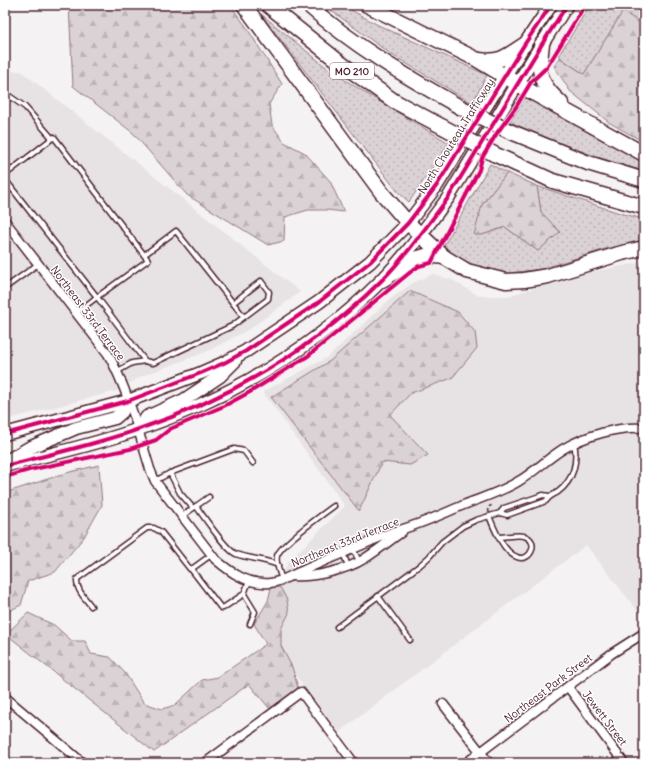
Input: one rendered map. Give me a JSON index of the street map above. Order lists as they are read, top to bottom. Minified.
{"streets":{"highway":["MO 210"],"main road":["North Chouteau Trafficway"],"street":["Northeast 33rd Terrace","Northeast Park Street","Jewett Street"]},"crossings":[["Northeast Park Street","Jewett Street"]]}
